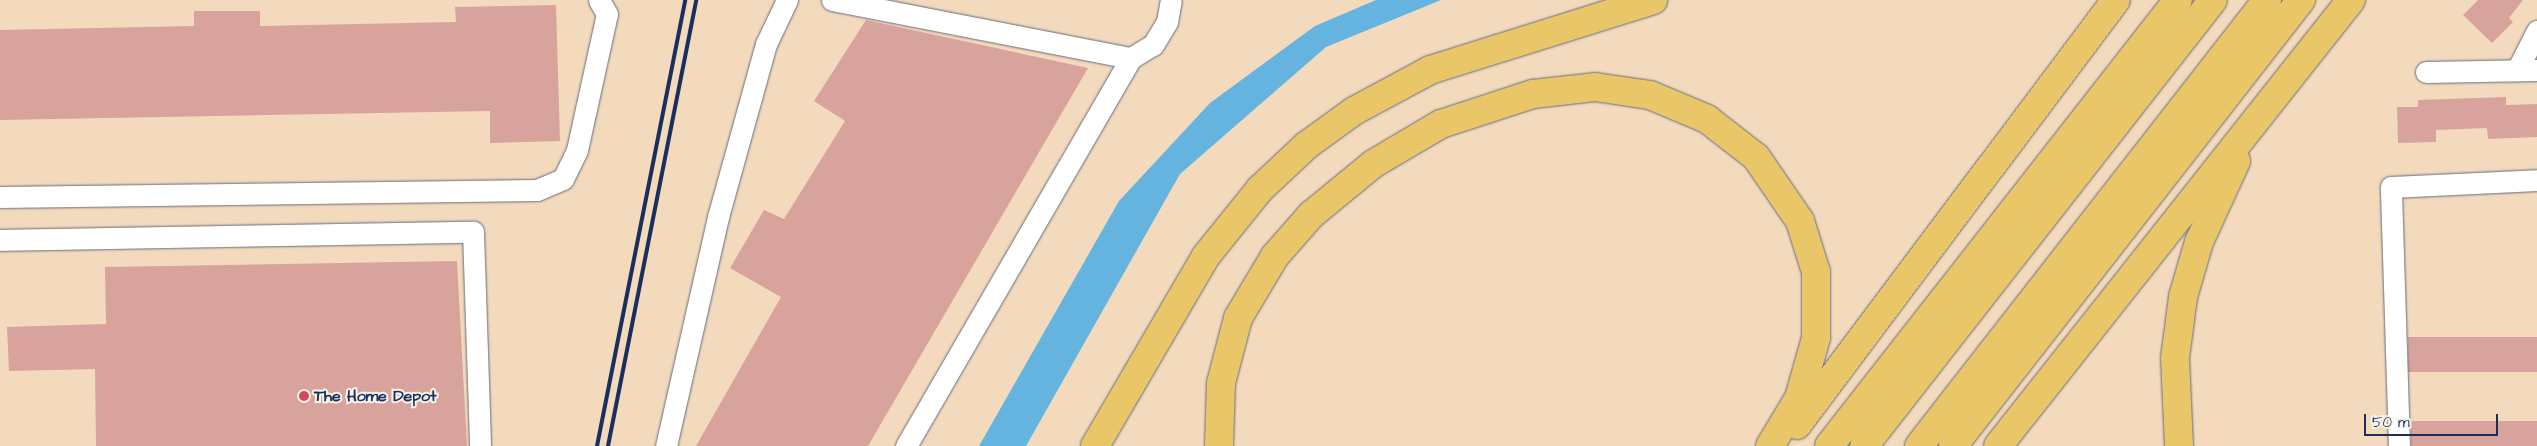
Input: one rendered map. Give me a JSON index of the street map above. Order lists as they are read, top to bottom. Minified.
{"places":["The Home Depot"],"scale_bar":"50 m"}
